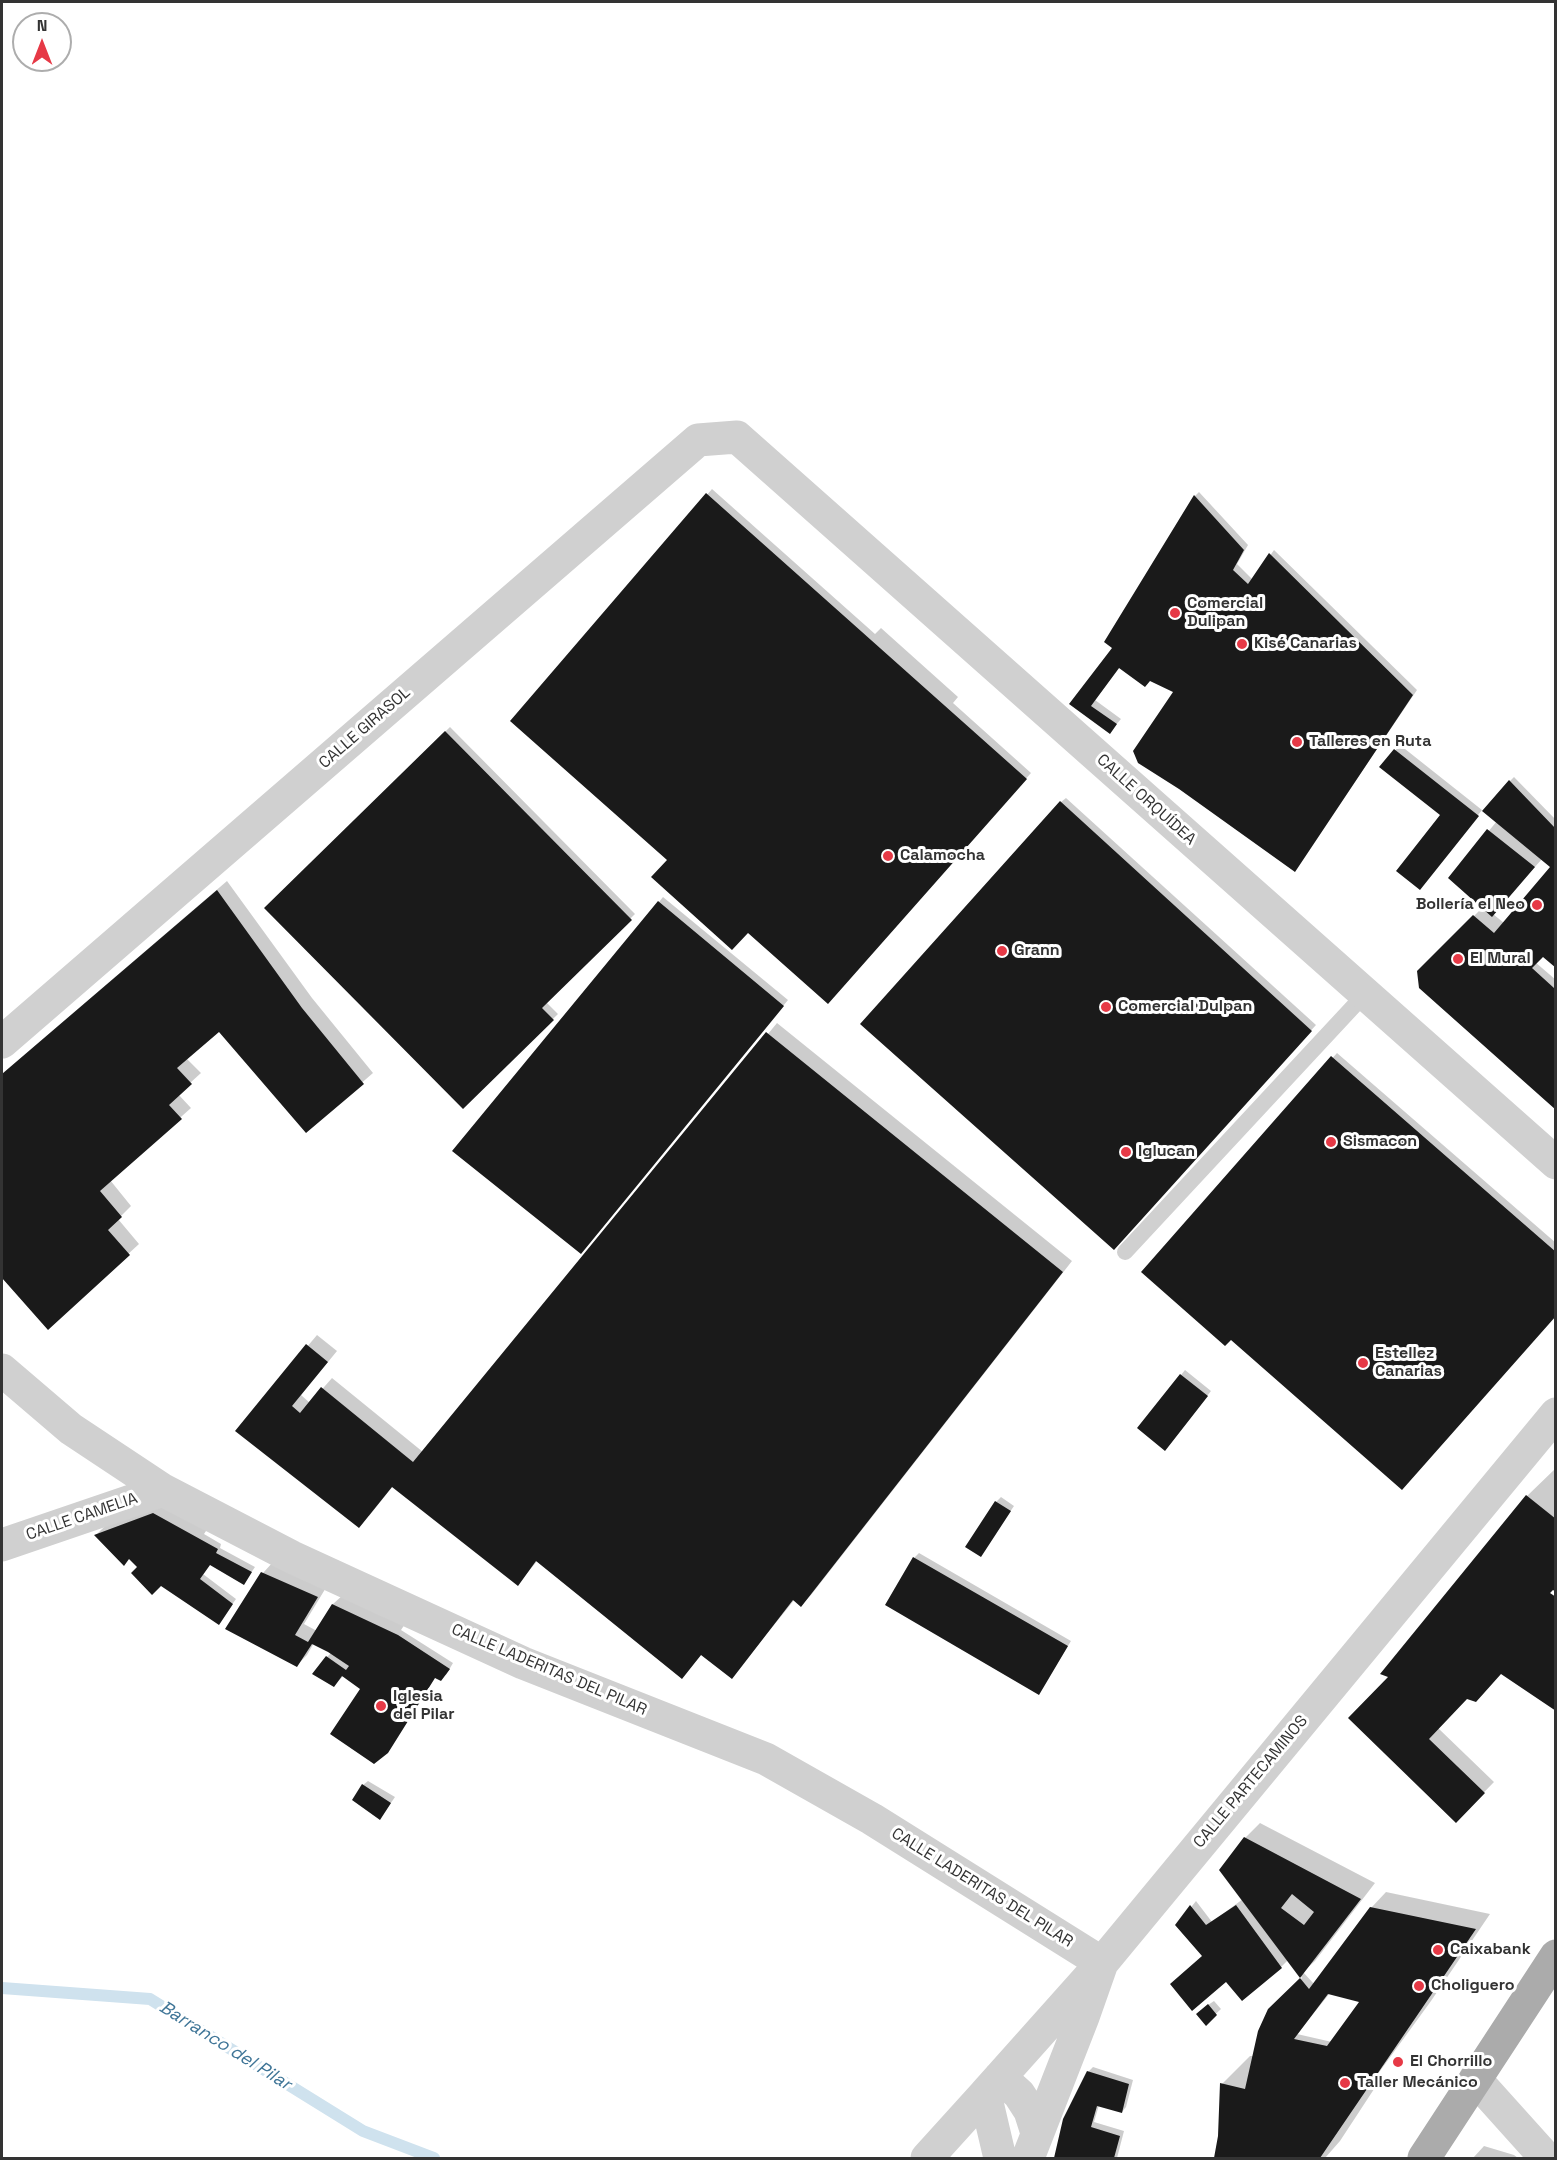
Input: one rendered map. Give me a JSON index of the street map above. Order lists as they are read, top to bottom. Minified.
{"streets":{"street":["CALLE GIRASOL","CALLE ORQUÍDEA","CALLE CAMELIA","CALLE LADERITAS DEL PILAR","CALLE PARTECAMINOS"]},"crossings":[["CALLE GIRASOL","CALLE ORQUÍDEA"],["CALLE CAMELIA","CALLE LADERITAS DEL PILAR"],["CALLE LADERITAS DEL PILAR","CALLE PARTECAMINOS"]],"water":["Barranco del Pilar"],"places":["Comercial Dulipan","Kisé Canarias","Talleres en Ruta","Calamocha","Bollería el Neo","Grann","El Mural","Comercial Dulpan","Sismacon","Iglucan","Estellez Canarias","Iglesia del Pilar","Caixabank","Choliguero","El Chorrillo","Taller Mecánico"],"north":"top"}
